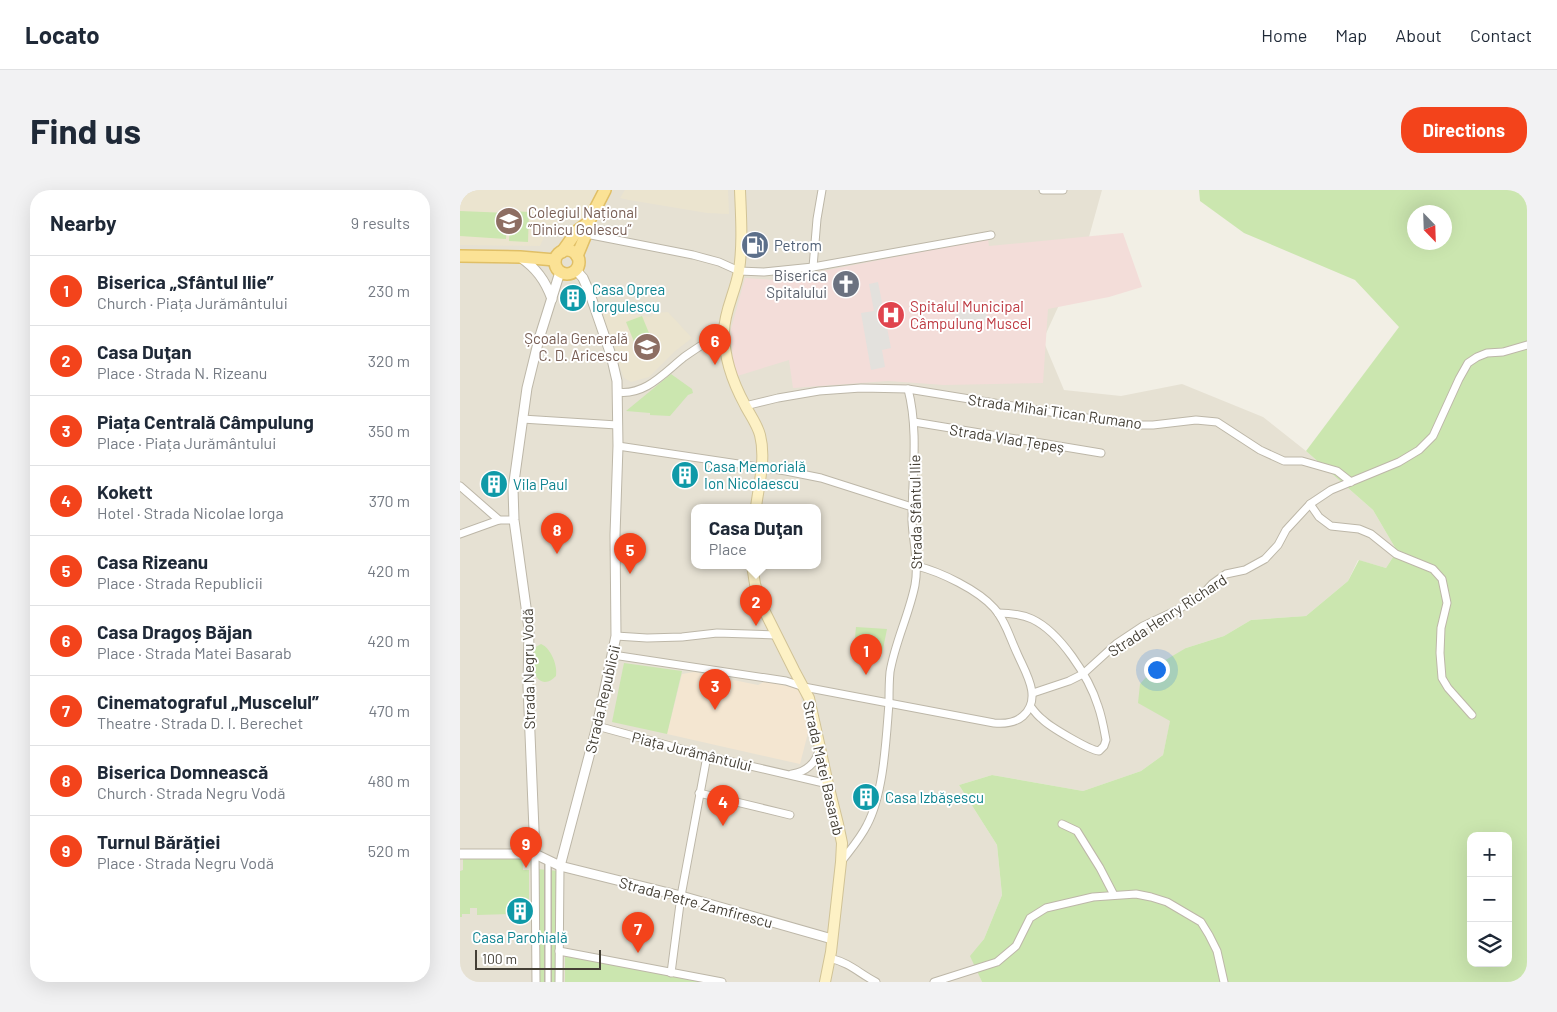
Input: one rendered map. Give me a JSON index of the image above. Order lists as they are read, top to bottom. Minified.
{"streets":{"main road":["Strada Matei Basarab"],"street":["Strada Mihai Tican Rumano","Strada Vlad Țepeș","Strada Sfântul Ilie","Strada Henry Richard","Strada Negru Vodă","Strada Republicii","Piața Jurământului","Strada Petre Zamfirescu"]},"crossings":[["Strada Mihai Tican Rumano","Strada Sfântul Ilie"],["Strada Mihai Tican Rumano","Strada Henry Richard"],["Strada Vlad Țepeș","Strada Sfântul Ilie"],["Strada Sfântul Ilie","Strada Matei Basarab"],["Strada Negru Vodă","Strada Republicii"],["Strada Negru Vodă","Strada Petre Zamfirescu"],["Strada Republicii","Piața Jurământului"],["Strada Republicii","Strada Petre Zamfirescu"],["Piața Jurământului","Strada Matei Basarab"],["Strada Matei Basarab","Strada Petre Zamfirescu"]],"places":{"school or university":["Colegiul Național ”Dinicu Golescu”","Școala Generală C. D. Aricescu"],"fuel station":["Petrom"],"church":["Biserica Spitalului"],"building":["Casa Oprea Iorgulescu","Casa Memorială Ion Nicolaescu","Vila Paul","Casa Izbășescu","Casa Parohială"],"hospital":["Spitalul Municipal Câmpulung Muscel"]},"scale_bar":"100 m","north":"bottom right","page":{"header":"Locato","nav":["Home","Map","About","Contact"],"buttons":"Directions","title":"Find us","heading":["Nearby","9 results"],"list":[{"mark":"1","name":"Biserica „Sfântul Ilie”","note":"Church · Piața Jurământului","value":"230 m"},{"mark":"2","name":"Casa Duţan","note":"Place · Strada N. Rizeanu","value":"320 m"},{"mark":"3","name":"Piața Centrală Câmpulung","note":"Place · Piața Jurământului","value":"350 m"},{"mark":"4","name":"Kokett","note":"Hotel · Strada Nicolae Iorga","value":"370 m"},{"mark":"5","name":"Casa Rizeanu","note":"Place · Strada Republicii","value":"420 m"},{"mark":"6","name":"Casa Dragoș Băjan","note":"Place · Strada Matei Basarab","value":"420 m"},{"mark":"7","name":"Cinematograful „Muscelul”","note":"Theatre · Strada D. I. Berechet","value":"470 m"},{"mark":"8","name":"Biserica Domnească","note":"Church · Strada Negru Vodă","value":"480 m"},{"mark":"9","name":"Turnul Bărăției","note":"Place · Strada Negru Vodă","value":"520 m"}],"pins":["6","8","5","2","1","3","4","9","7"],"popup":["Casa Duţan","Place"],"map_buttons":["+","−"],"scale":"100 m"}}
